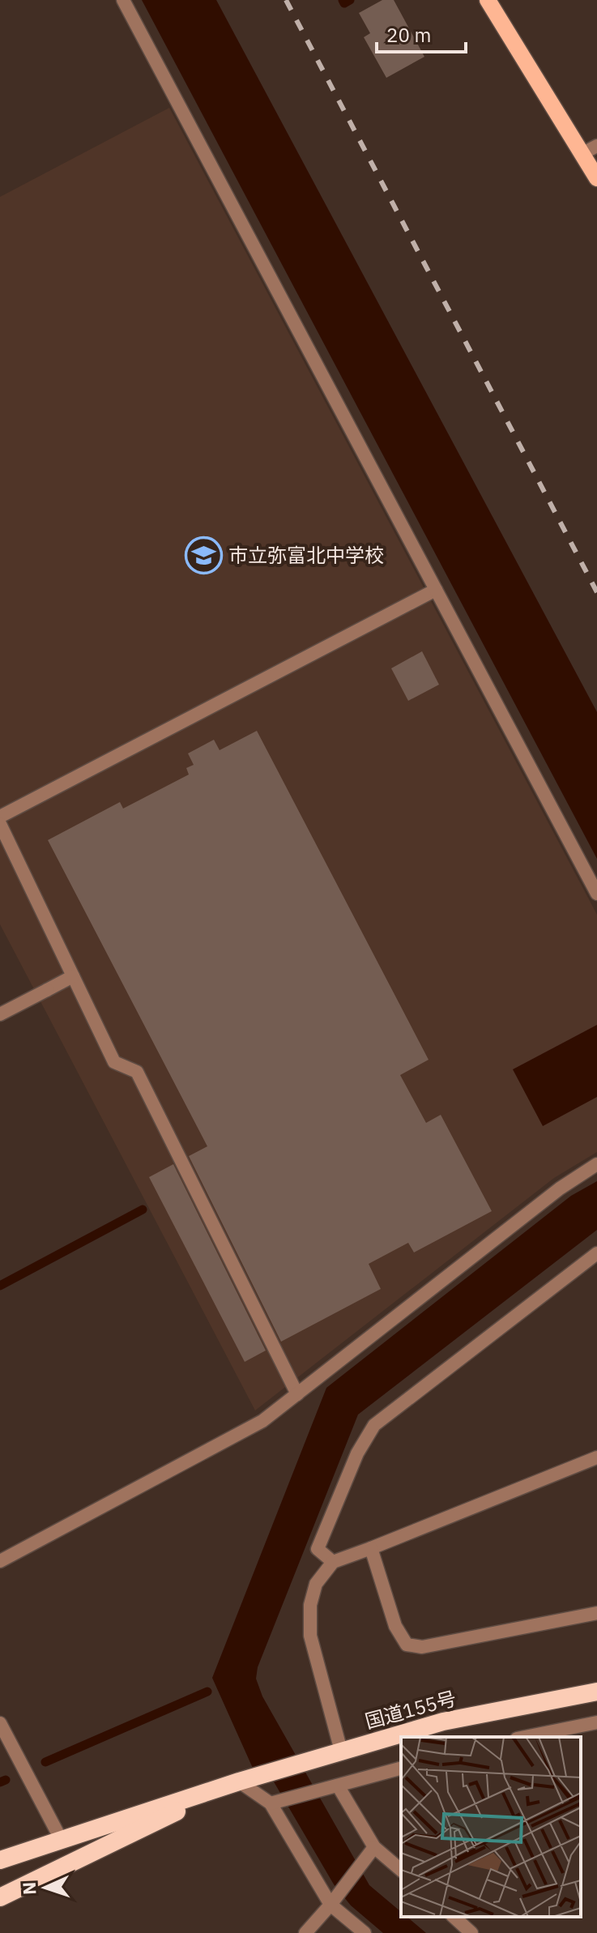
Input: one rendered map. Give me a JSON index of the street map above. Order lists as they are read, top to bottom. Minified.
{"streets":{"highway":["国道155号"]},"places":{"school or university":["市立弥富北中学校"]},"scale_bar":"20 m","north":"left"}
